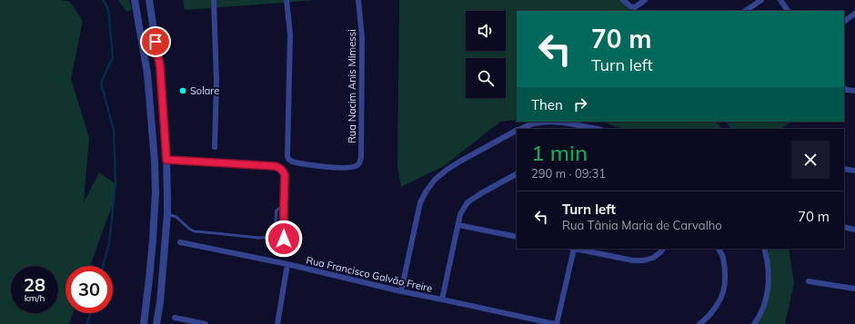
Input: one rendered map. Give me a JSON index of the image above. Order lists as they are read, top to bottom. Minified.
{"streets":{"street":["Rua Nacim Anis Mimessi","Rua Francisco Galvão Freire"]},"places":["Solare"],"page":{"turn":["70 m","Turn left"],"then":"Then","heading":["1 min","290 m · 09:31"],"list":[{"name":"Turn left","note":"Rua Tânia Maria de Carvalho","value":"70 m"}],"speed":"28 km/h","limit":"30"}}
